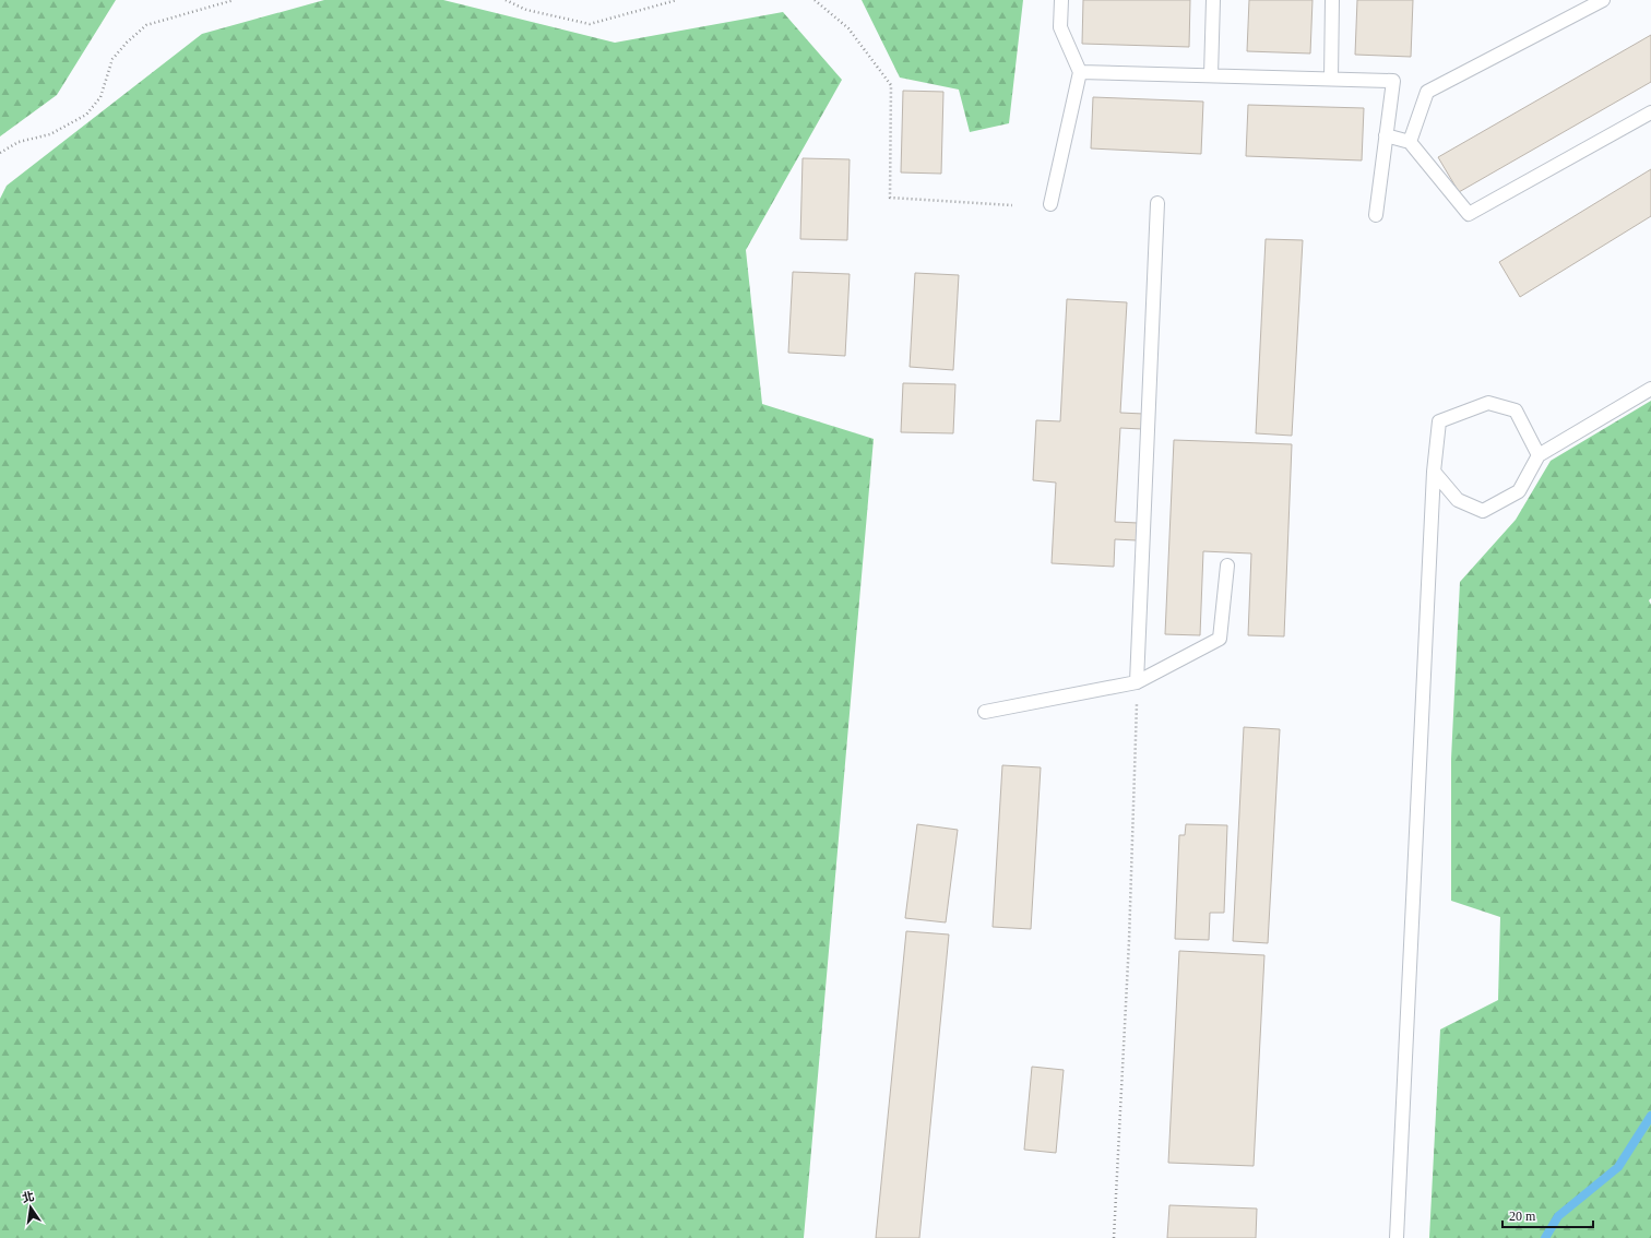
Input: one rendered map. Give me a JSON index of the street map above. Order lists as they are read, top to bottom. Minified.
{"scale_bar":"20 m","north":"top"}
